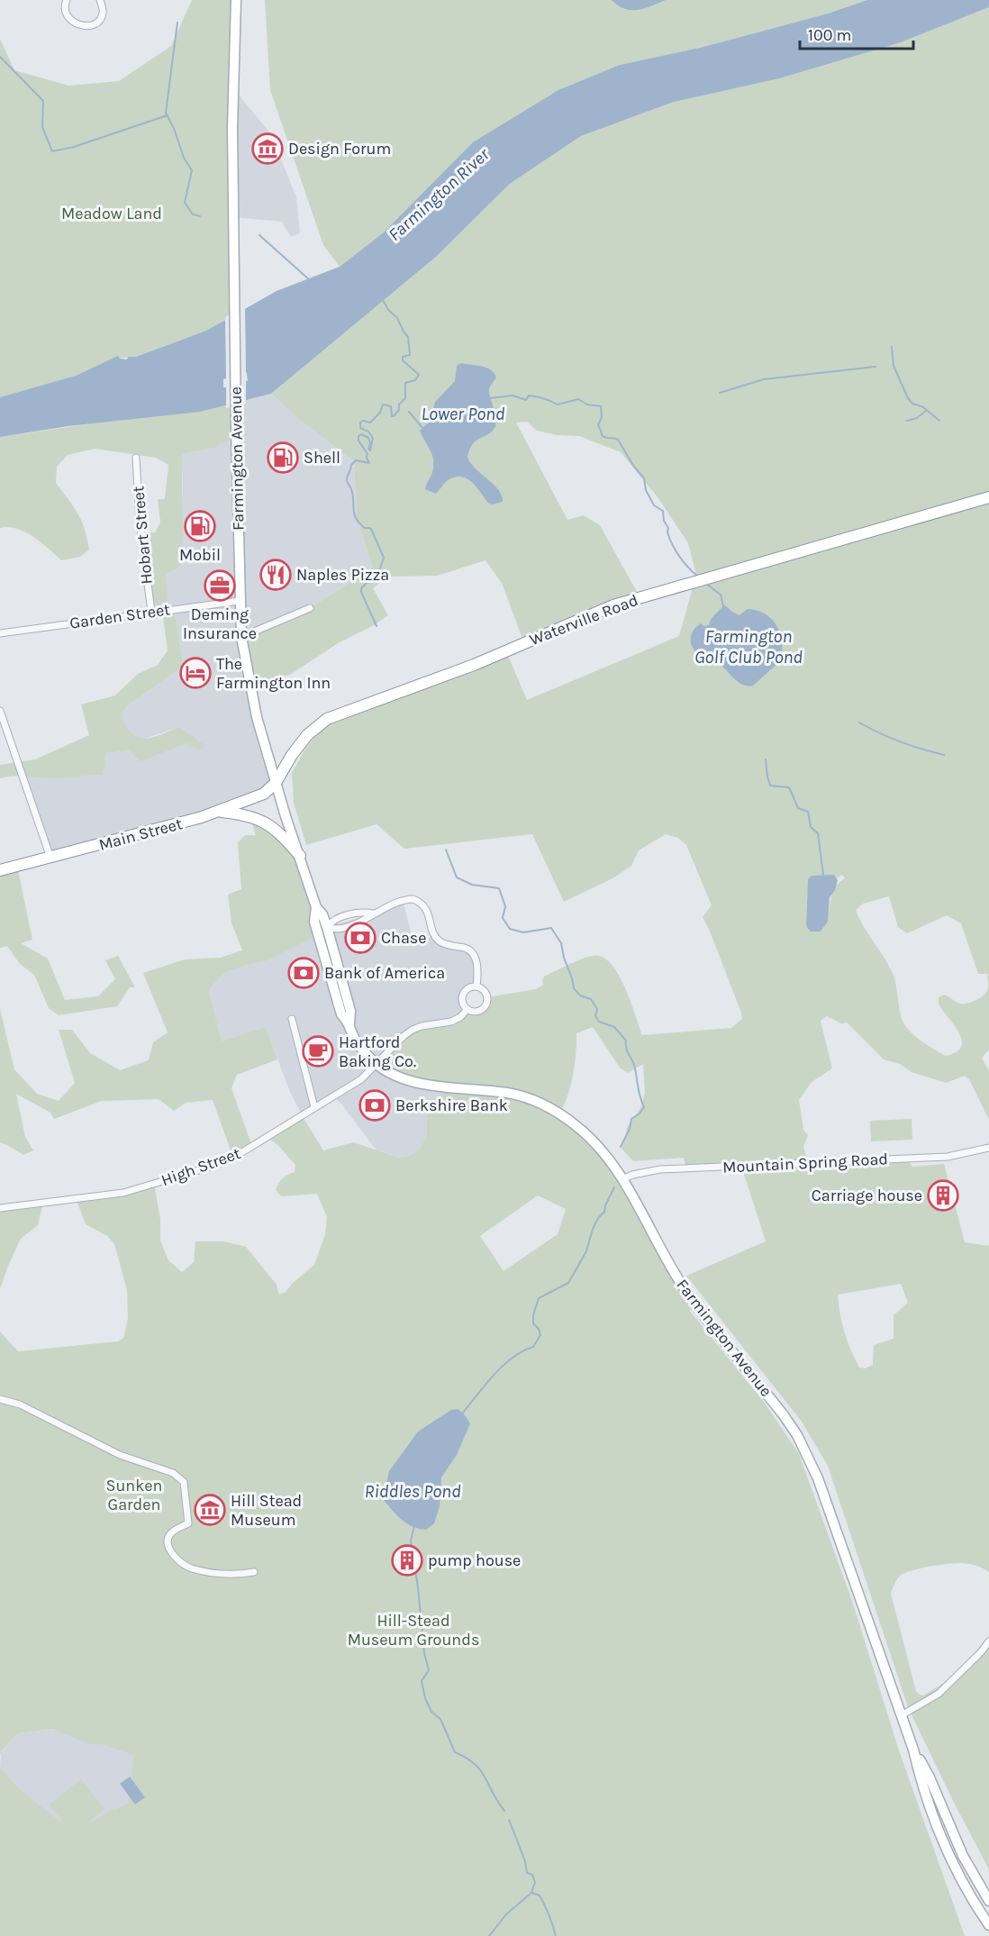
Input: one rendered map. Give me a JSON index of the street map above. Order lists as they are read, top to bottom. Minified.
{"streets":{"highway":["Waterville Road","Main Street"],"main road":["Farmington Avenue"],"street":["Hobart Street","Garden Street","Mountain Spring Road","High Street"]},"crossings":[["Farmington Avenue","Garden Street"],["Farmington Avenue","Waterville Road"],["Farmington Avenue","Main Street"],["Farmington Avenue","Mountain Spring Road"],["Farmington Avenue","High Street"],["Hobart Street","Garden Street"],["Waterville Road","Main Street"]],"water":["Farmington River","Lower Pond","Farmington Golf Club Pond","Riddles Pond"],"parks":["Meadow Land","Sunken Garden","Hill-Stead Museum Grounds"],"places":{"museum":["Design Forum","Hill Stead Museum"],"fuel station":["Shell","Mobil"],"restaurant":["Naples Pizza"],"office":["Deming Insurance"],"hotel":["The Farmington Inn"],"bank":["Chase","Bank of America","Berkshire Bank"],"cafe":["Hartford Baking Co."],"building":["Carriage house","pump house"]},"scale_bar":"100 m"}
